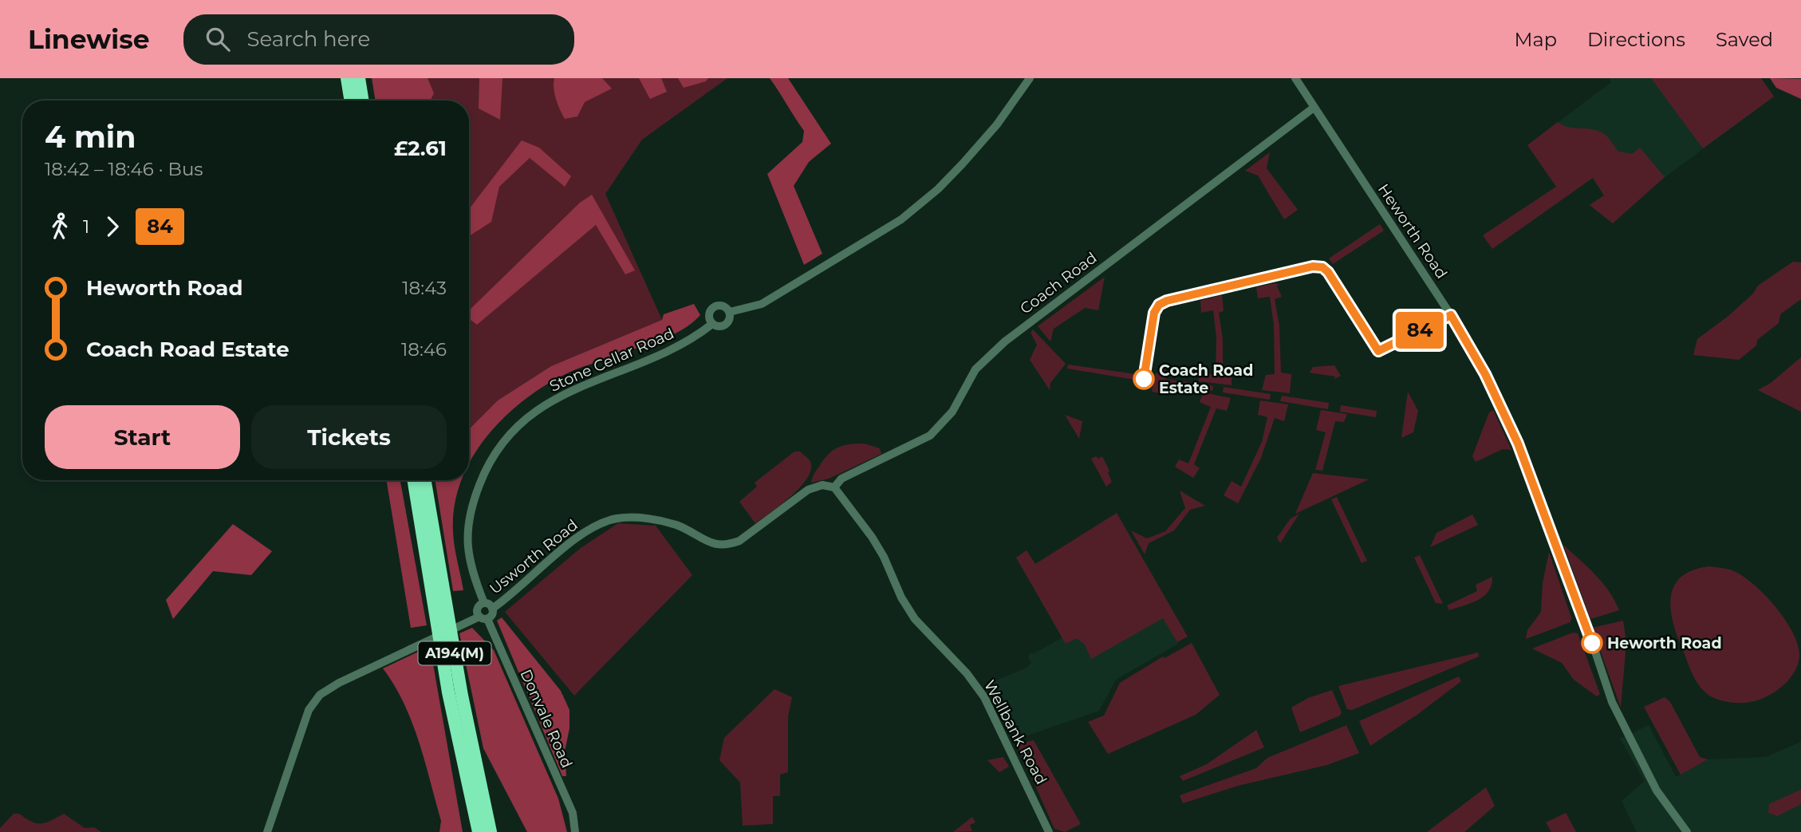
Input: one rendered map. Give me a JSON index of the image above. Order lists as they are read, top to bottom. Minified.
{"streets":{"highway":["A194(M)"],"street":["Heworth Road","Coach Road","Stone Cellar Road","Usworth Road","Donvale Road","Wellbank Road"]},"crossings":[["Heworth Road","Coach Road"],["Coach Road","Usworth Road"],["Coach Road","Wellbank Road"],["Stone Cellar Road","Usworth Road"],["Usworth Road","Wellbank Road"]],"places":["Coach Road Estate","Heworth Road"],"lines":["bus line 84"],"page":{"header":"Linewise","search":"Search here","nav":["Map","Directions","Saved"],"on_map":"84","heading":["4 min","18:42 – 18:46 · Bus","£2.61"],"legs":["1","84"],"list":[{"name":"Heworth Road","value":"18:43"},{"name":"Coach Road Estate","value":"18:46"}],"buttons":["Start","Tickets"]}}
